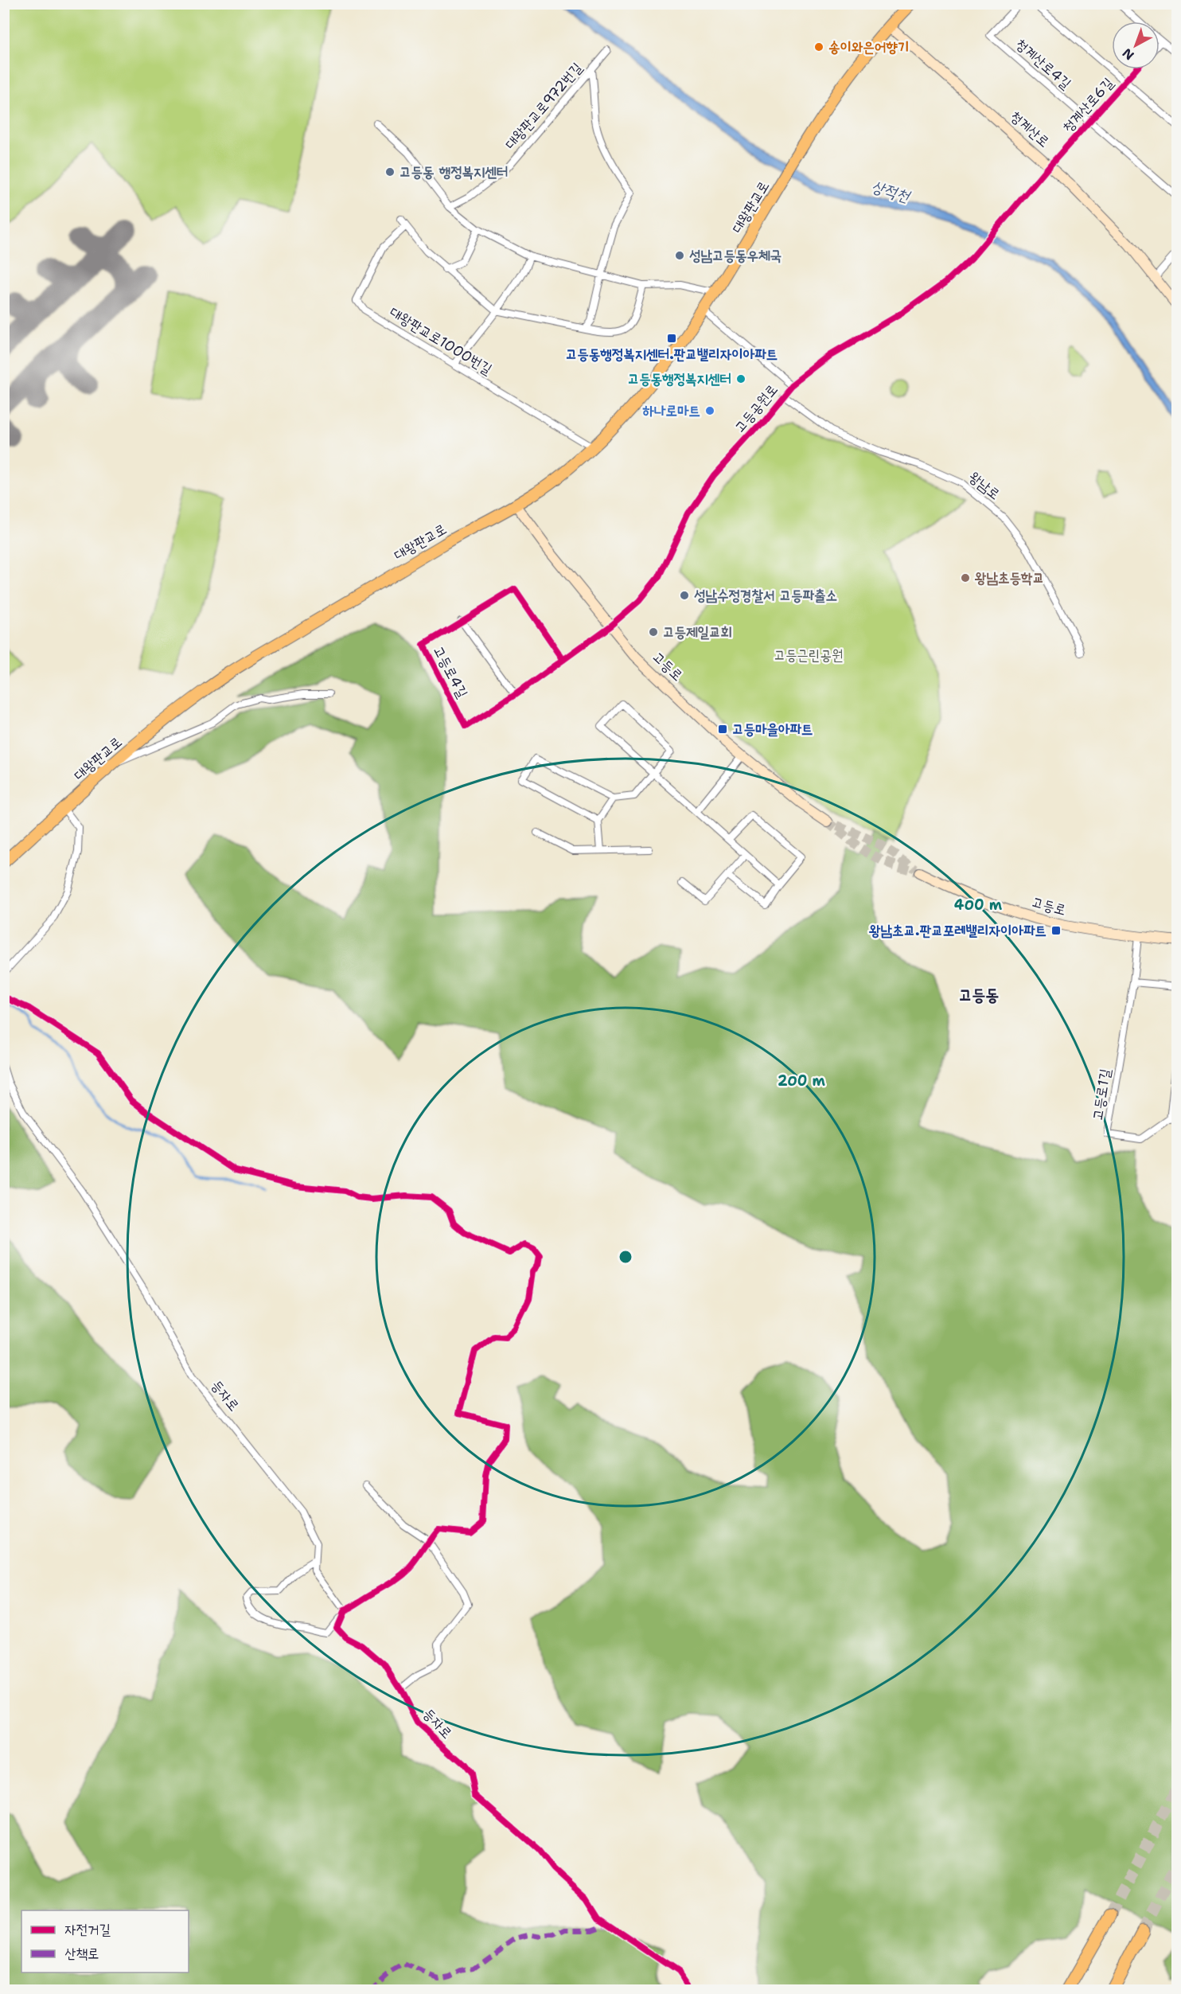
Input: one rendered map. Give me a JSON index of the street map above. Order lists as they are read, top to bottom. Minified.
{"streets":{"main road":["대왕판교로"],"street":["청계산로4길","청계산로6길","대왕판교로972번길","청계산로","대왕판교로1000번길","고등공원로","왕남로","고등로","고등로4길","고등로1길","등자로"]},"crossings":[["청계산로4길","청계산로6길"],["청계산로6길","청계산로"],["청계산로6길","고등공원로"],["청계산로","대왕판교로"],["청계산로","고등공원로"],["대왕판교로","대왕판교로1000번길"],["대왕판교로","고등로"],["고등공원로","왕남로"],["고등공원로","고등로"],["고등공원로","고등로4길"],["고등로","고등로4길"],["고등로","고등로1길"]],"districts":["고등동"],"water":["상적천"],"parks":["고등근린공원"],"places":{"other":["송이와은어향기","고등동 행정복지센터","성남고등동우체국","고등동행정복지센터","하나로마트","왕남초등학교","성남수정경찰서 고등파출소","고등제일교회"],"transit":["고등동행정복지센터.판교밸리자이아파트","고등마을아파트","왕남초교.판교포레밸리자이아파트"]},"legend":["자전거길","산책로"],"north":"bottom left","rings":["400 m","200 m"]}
